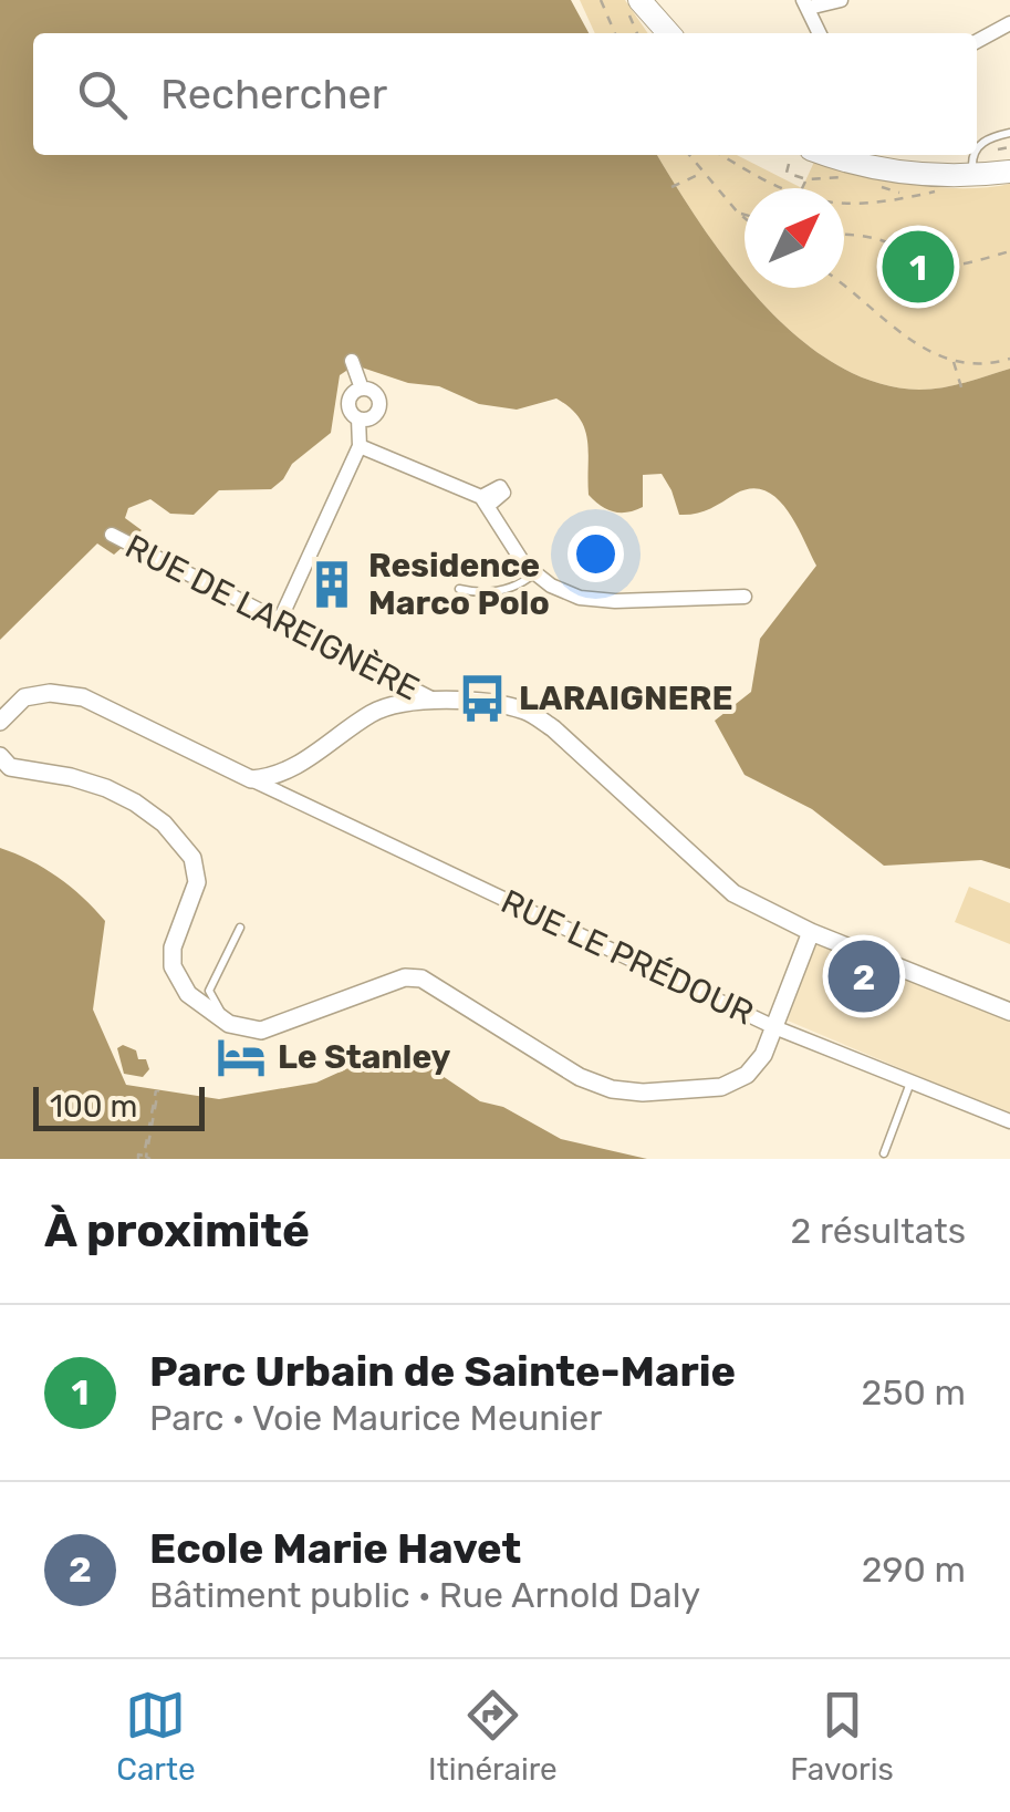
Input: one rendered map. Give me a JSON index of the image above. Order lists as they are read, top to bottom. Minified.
{"streets":{"street":["RUE DE LAREIGNÈRE","RUE LE PRÉDOUR"]},"places":{"building":["Residence Marco Polo"],"bus stop":["LARAIGNERE"],"hotel":["Le Stanley"]},"scale_bar":"100 m","north":"top right","page":{"search":"Rechercher","pins":["1","2"],"scale":"100 m","heading":["À proximité","2 résultats"],"list":[{"mark":"1","name":"Parc Urbain de Sainte-Marie","note":"Parc · Voie Maurice Meunier","value":"250 m"},{"mark":"2","name":"Ecole Marie Havet","note":"Bâtiment public · Rue Arnold Daly","value":"290 m"}],"nav":["Carte","Itinéraire","Favoris"]}}
